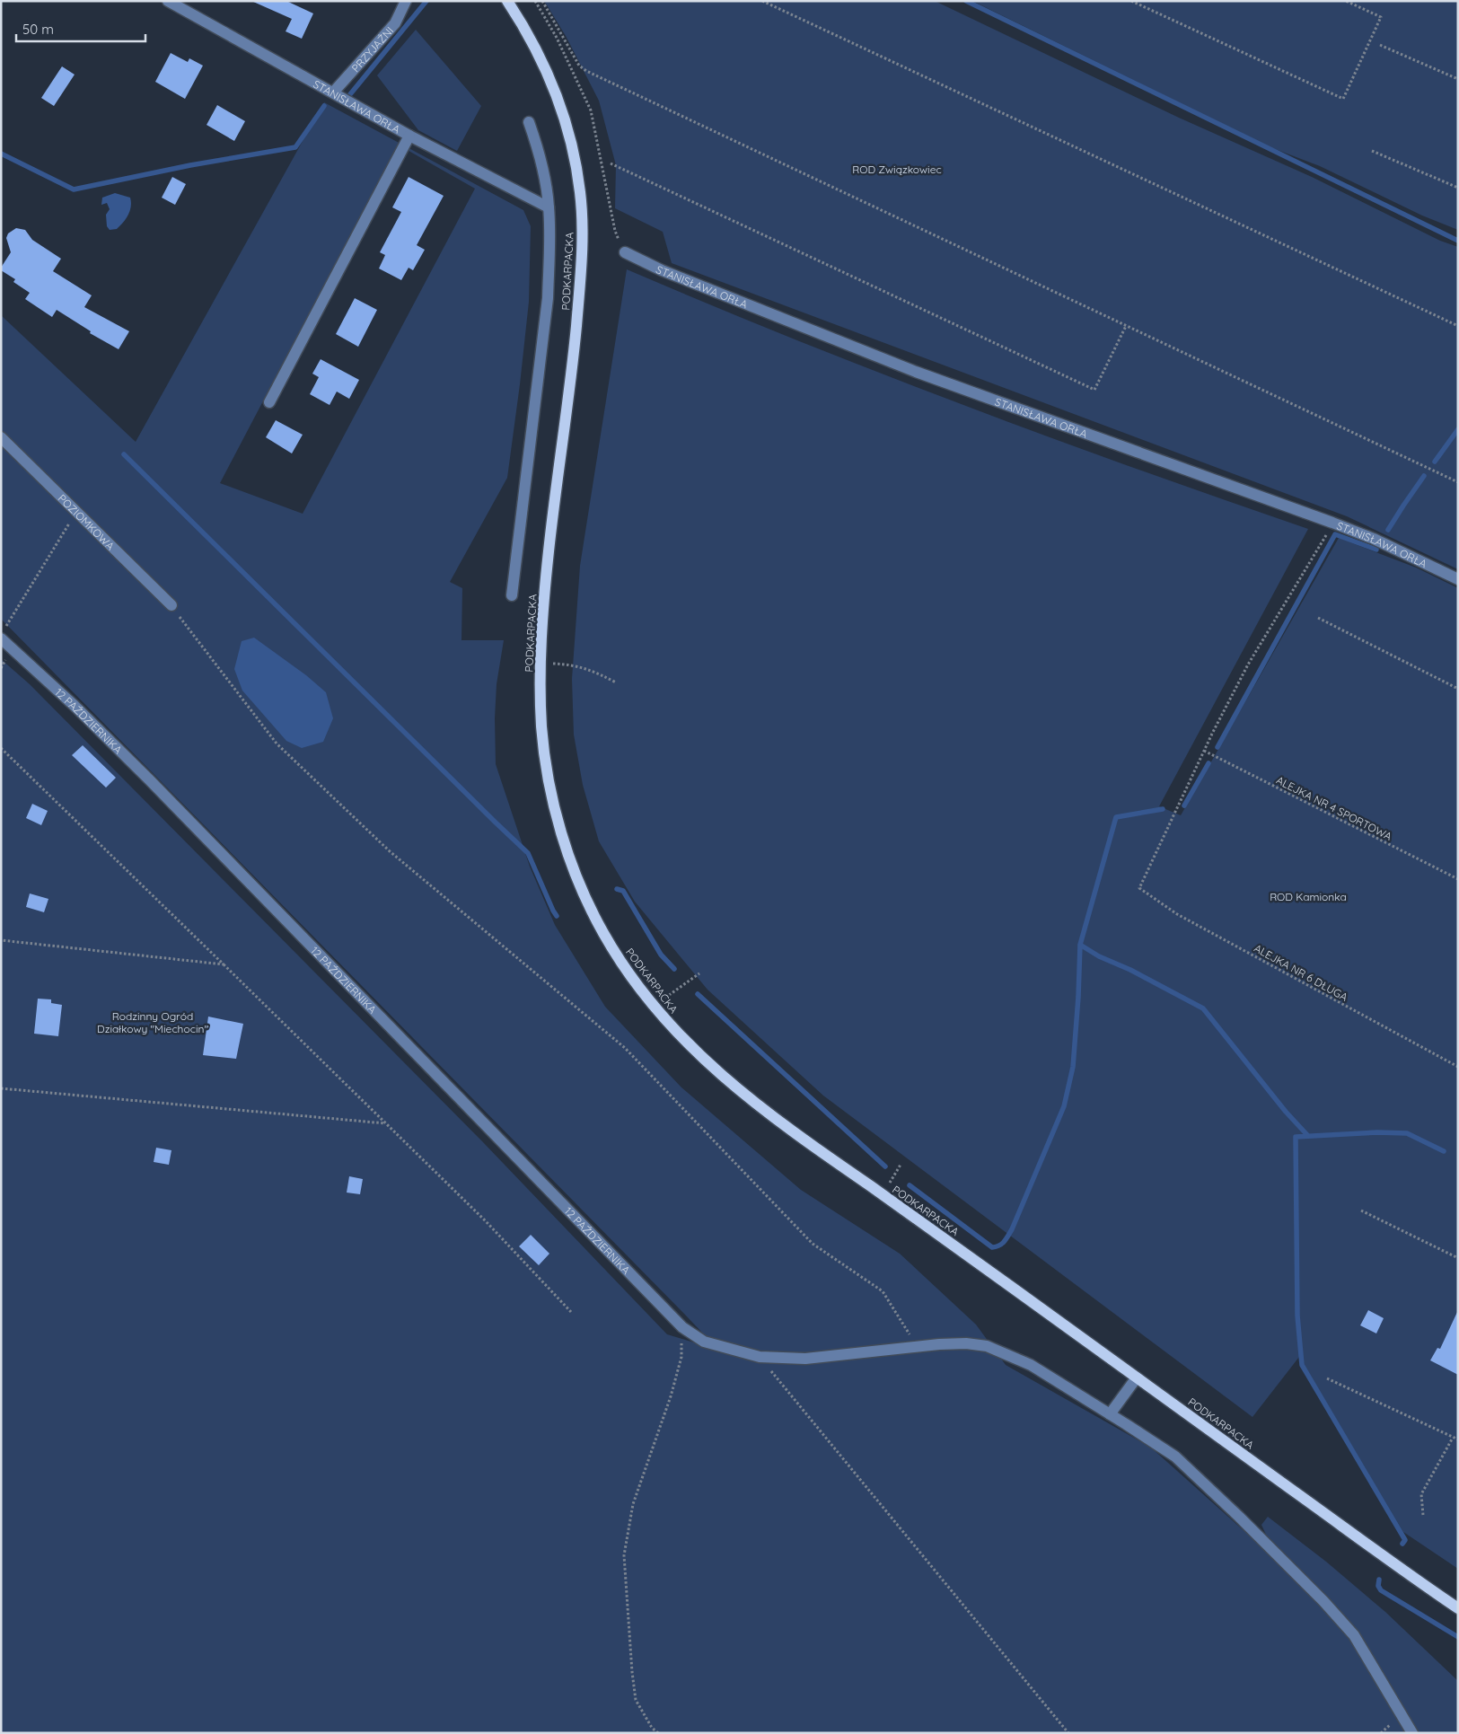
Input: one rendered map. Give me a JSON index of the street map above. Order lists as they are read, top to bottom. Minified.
{"streets":{"main road":["PODKARPACKA"],"street":["PRZYJAŹNI","STANISŁAWA ORŁA","POZIOMKOWA","12 PAŹDZIERNIKA"],"path":["ALEJKA NR 4 SPORTOWA","ALEJKA NR 6 DŁUGA"]},"crossings":[["PRZYJAŹNI","STANISŁAWA ORŁA"],["ALEJKA NR 4 SPORTOWA","ALEJKA NR 6 DŁUGA"]],"parks":["ROD Związkowiec","ROD Kamionka","Rodzinny Ogród Działkowy \"Miechocin\""],"scale_bar":"50 m"}
